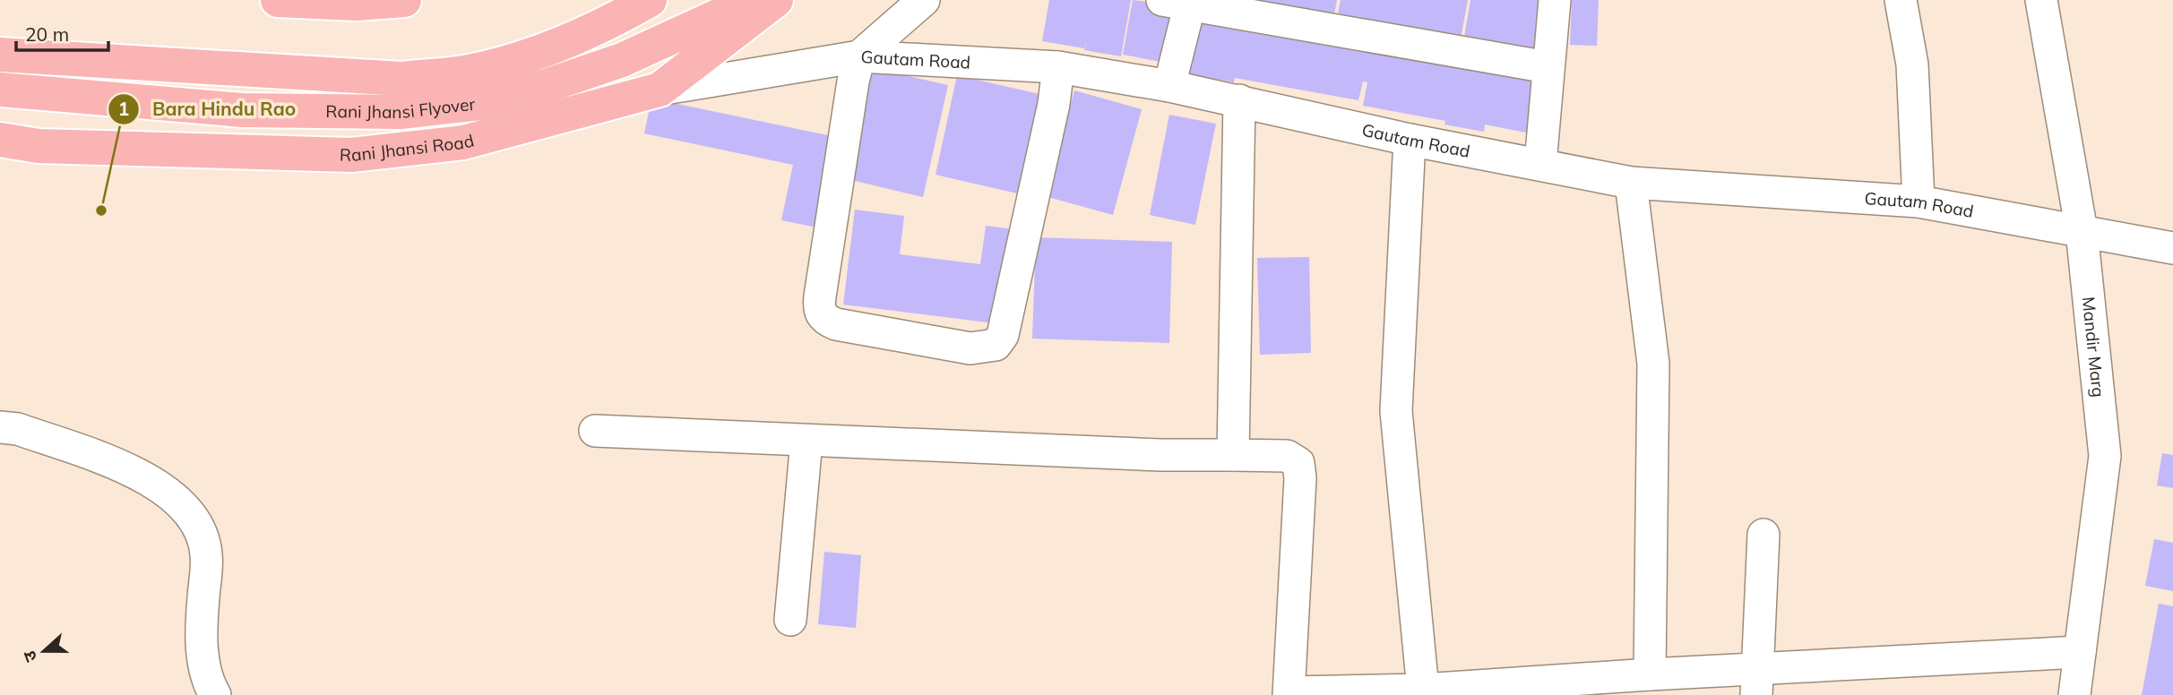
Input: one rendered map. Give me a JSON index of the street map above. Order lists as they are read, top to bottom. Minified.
{"streets":{"main road":["Rani Jhansi Flyover","Rani Jhansi Road"],"street":["Gautam Road","Mandir Marg"]},"crossings":[["Gautam Road","Rani Jhansi Road"],["Gautam Road","Mandir Marg"]],"places":["Bara Hindu Rao"],"scale_bar":"20 m","north":"left"}
